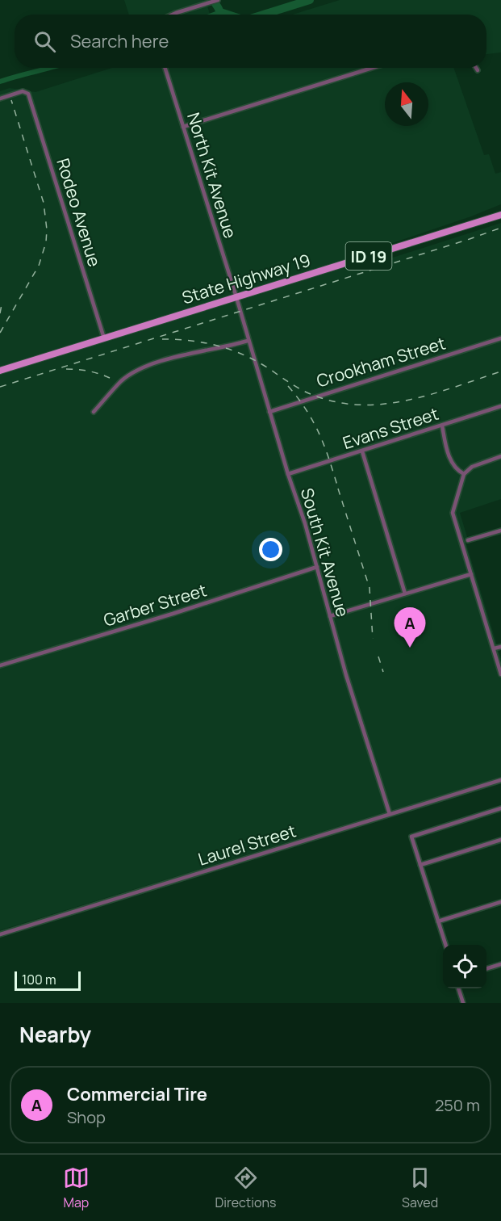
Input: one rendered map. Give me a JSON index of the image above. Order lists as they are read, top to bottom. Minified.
{"streets":{"main road":["ID 19","State Highway 19"],"street":["North Kit Avenue","Rodeo Avenue","Crookham Street","Evans Street","South Kit Avenue","Garber Street","Laurel Street"]},"crossings":[["North Kit Avenue","State Highway 19"],["North Kit Avenue","South Kit Avenue"],["Rodeo Avenue","State Highway 19"],["State Highway 19","South Kit Avenue"],["Crookham Street","South Kit Avenue"],["Evans Street","South Kit Avenue"],["South Kit Avenue","Garber Street"],["South Kit Avenue","Laurel Street"]],"scale_bar":"100 m","north":"top","page":{"search":"Search here","pins":"A","scale":"100 m","heading":"Nearby","list":[{"mark":"A","name":"Commercial Tire","note":"Shop","value":"250 m"}],"nav":["Map","Directions","Saved"]}}
